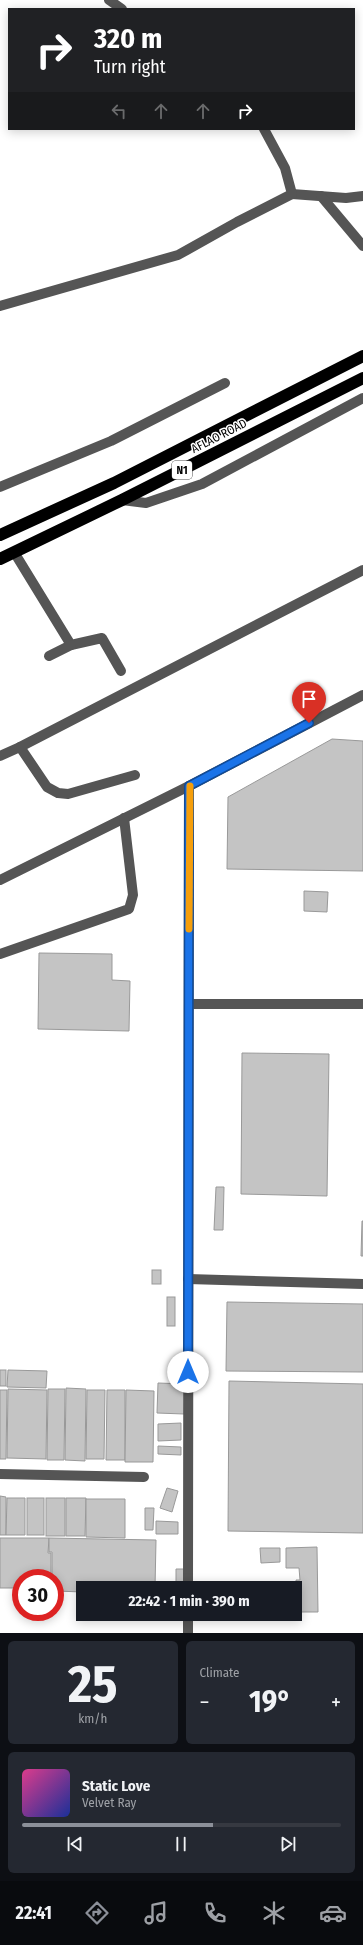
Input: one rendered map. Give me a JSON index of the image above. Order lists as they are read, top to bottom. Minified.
{"streets":{"highway":["AFLAO ROAD","N1"]},"page":{"turn":["320 m","Turn right"],"limit":"30","trip":"22:42 · 1 min · 390 m","tile":[["25","km/h"],"Climate"],"heat":["−","19°","+"],"song":["Static Love","Velvet Ray"],"tabs":"22:41"}}
